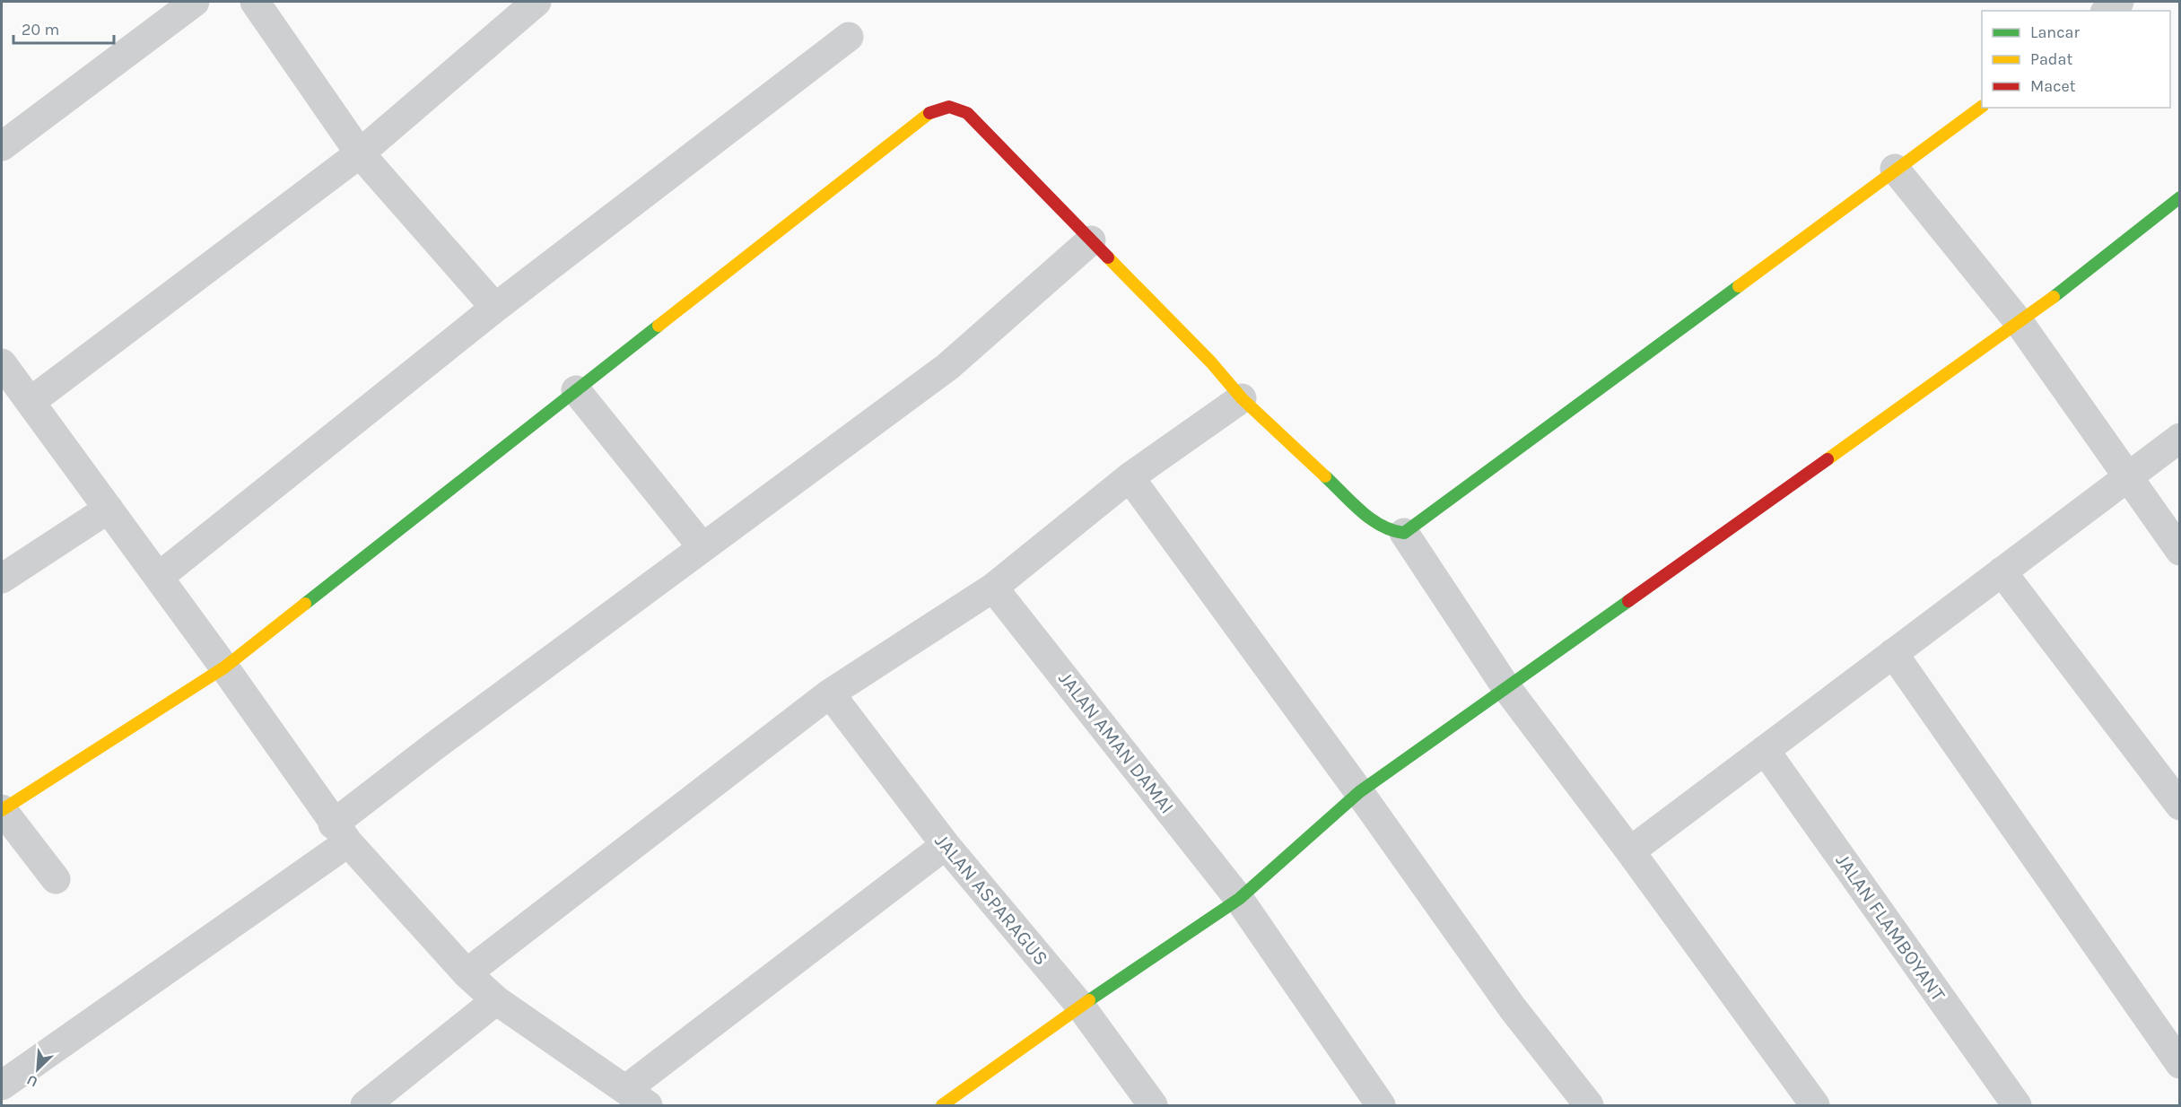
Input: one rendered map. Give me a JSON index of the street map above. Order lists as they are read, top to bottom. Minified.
{"streets":{"street":["JALAN AMAN DAMAI","JALAN ASPARAGUS","JALAN FLAMBOYANT"]},"legend":["Lancar","Padat","Macet"],"scale_bar":"20 m","north":"bottom left"}
